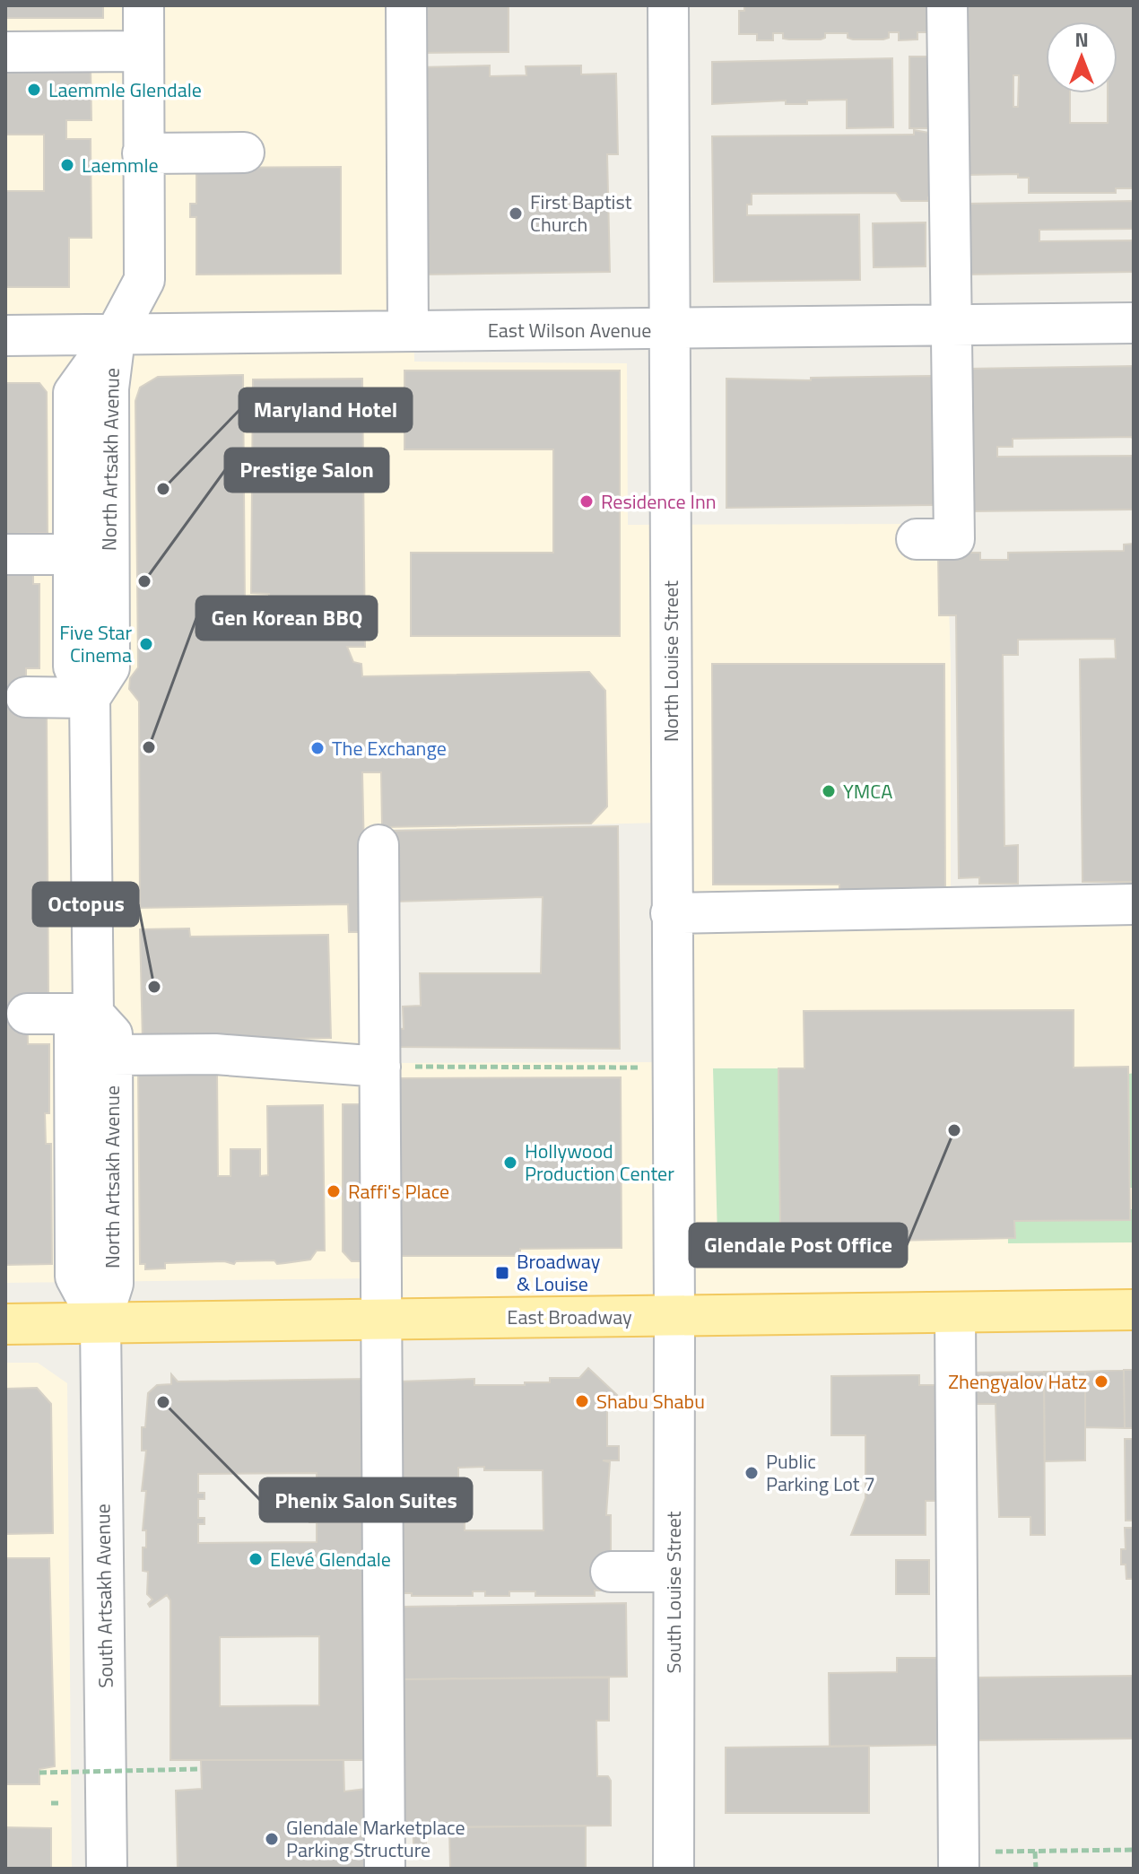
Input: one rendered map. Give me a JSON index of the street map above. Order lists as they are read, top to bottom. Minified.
{"streets":{"main road":["East Broadway"],"street":["East Wilson Avenue","North Artsakh Avenue","North Louise Street","South Louise Street","South Artsakh Avenue"]},"crossings":[["East Wilson Avenue","North Artsakh Avenue"],["East Wilson Avenue","North Louise Street"],["North Artsakh Avenue","East Broadway"],["North Artsakh Avenue","South Artsakh Avenue"],["North Louise Street","East Broadway"],["North Louise Street","South Louise Street"],["East Broadway","South Louise Street"],["East Broadway","South Artsakh Avenue"]],"places":{"other":["Laemmle Glendale","Laemmle","First Baptist Church","Maryland Hotel","Residence Inn","Prestige Salon","Five Star Cinema","Gen Korean BBQ","The Exchange","YMCA","Octopus","Glendale Post Office","Hollywood Production Center","Raffi's Place","Zhengyalov Hatz","Shabu Shabu","Phenix Salon Suites","Public Parking Lot 7","Elevé Glendale","Glendale Marketplace Parking Structure"],"transit":["Broadway & Louise"]},"north":"top"}
